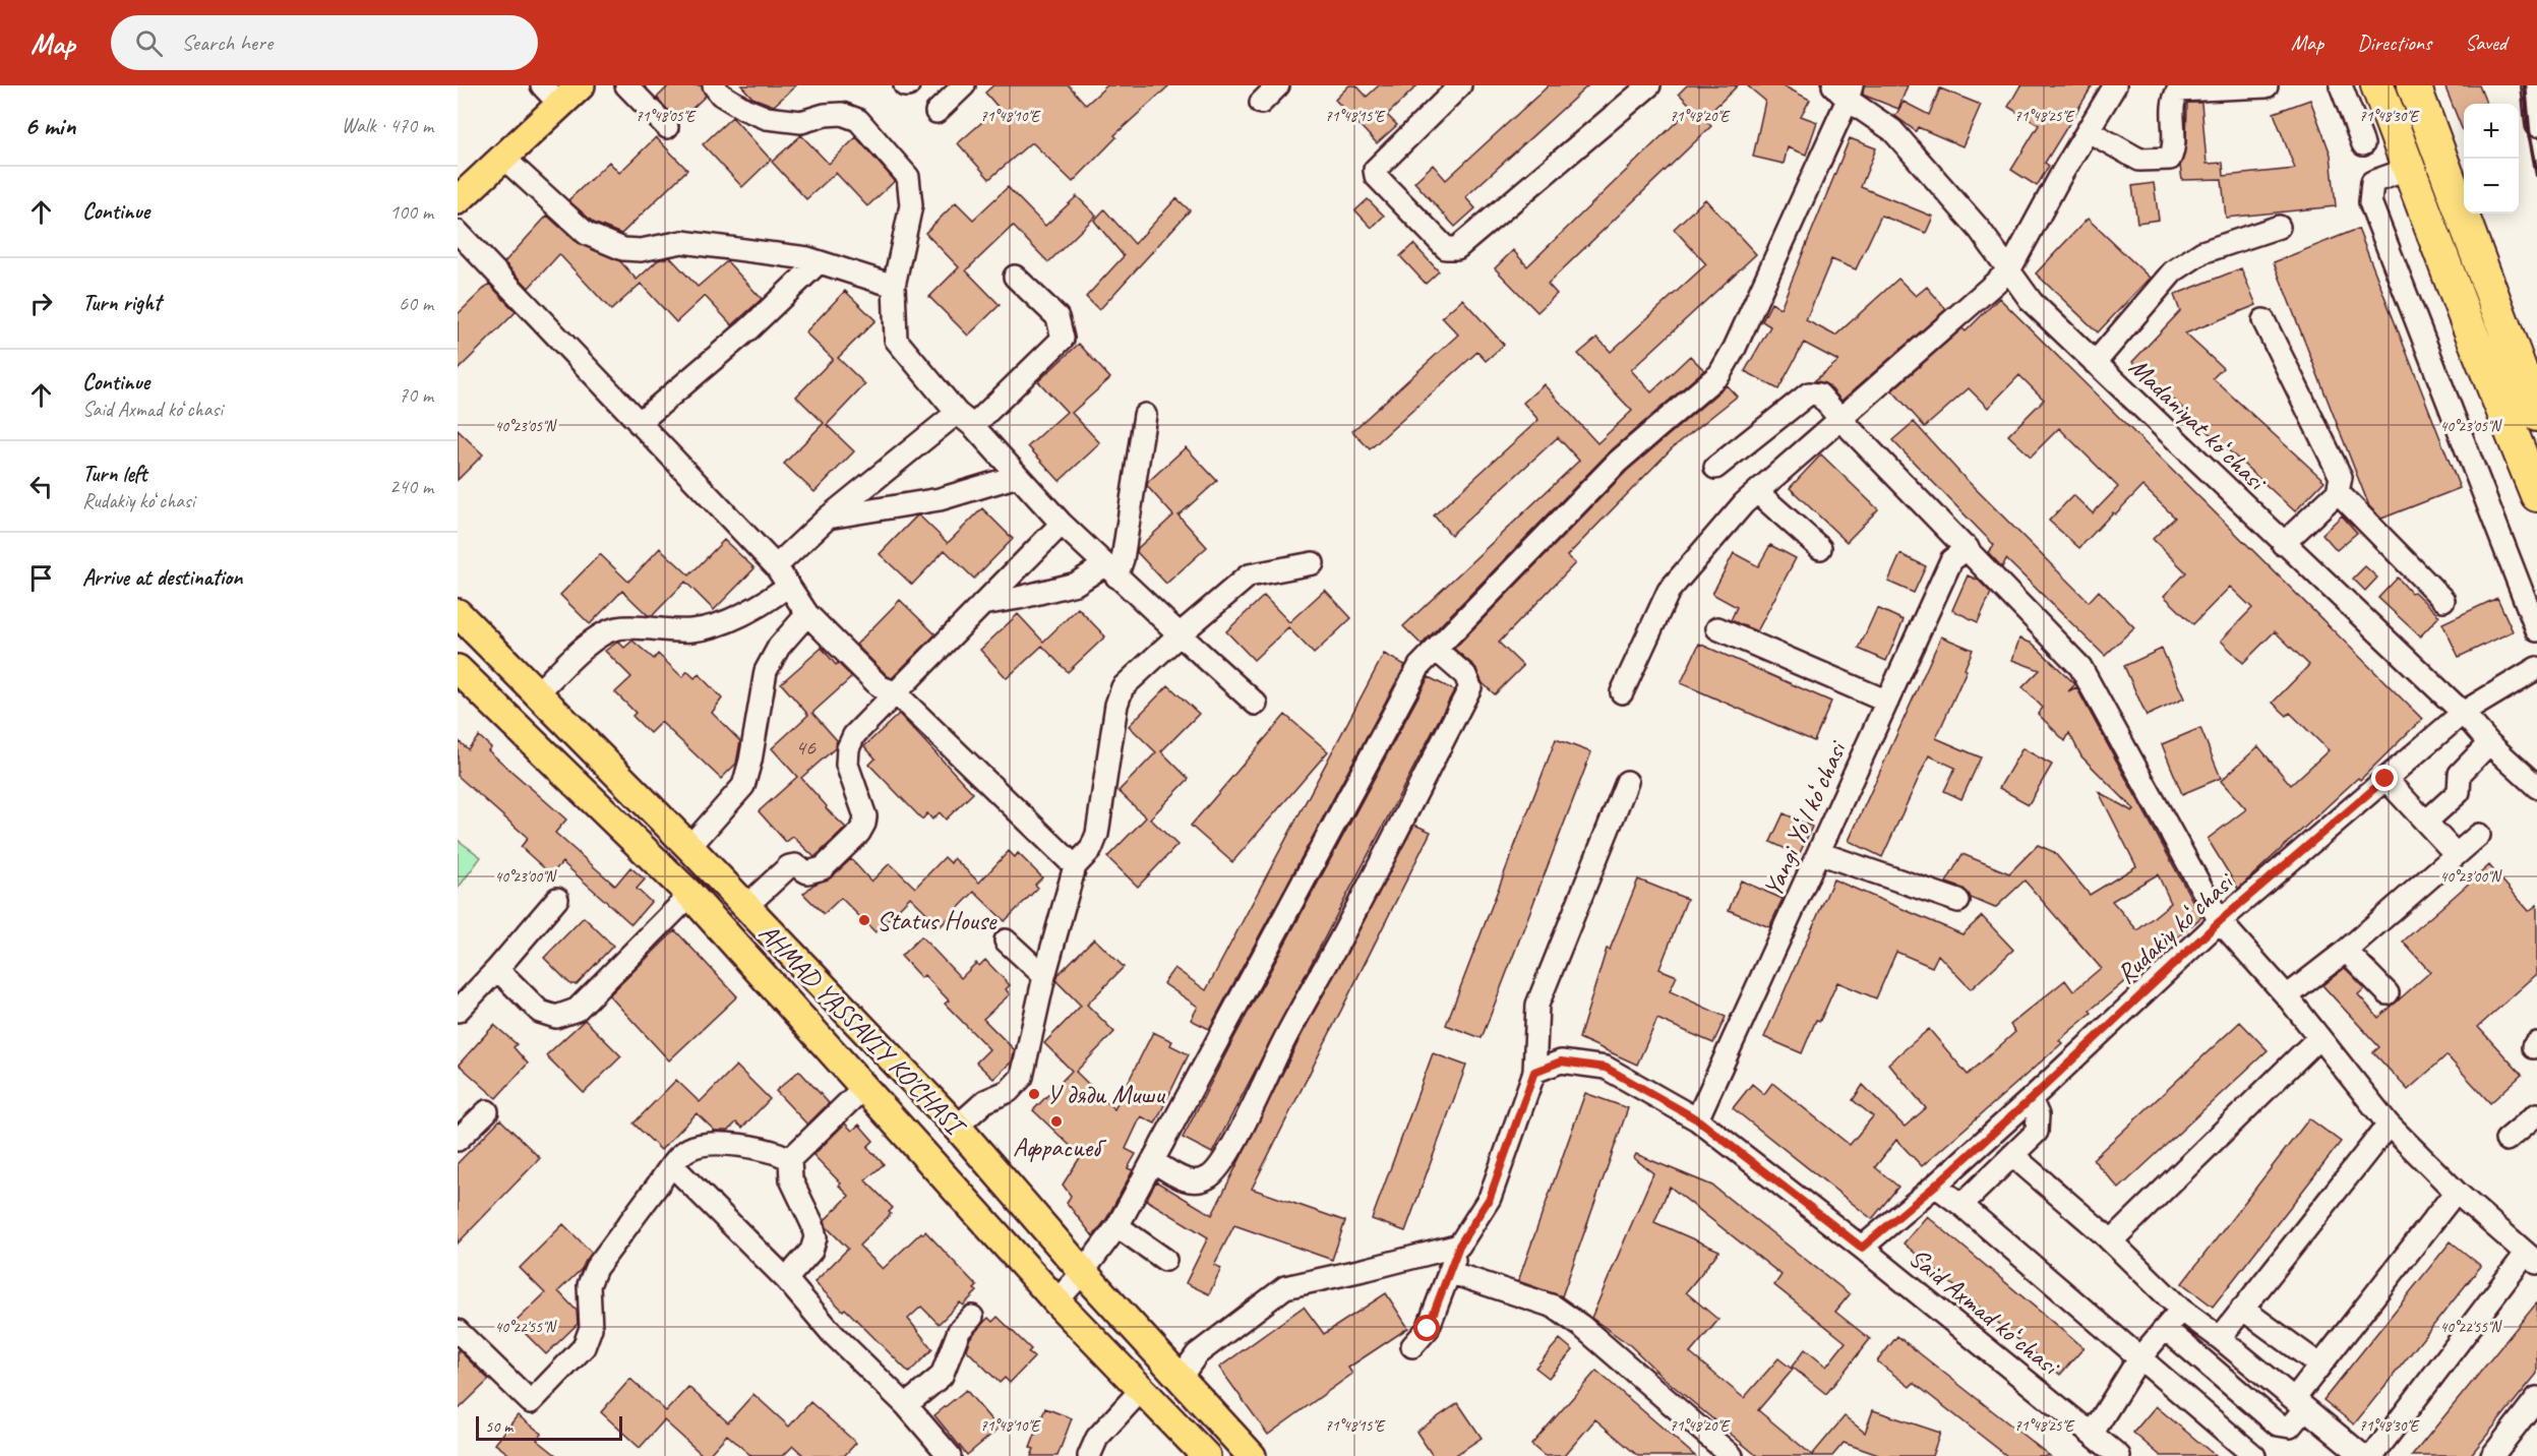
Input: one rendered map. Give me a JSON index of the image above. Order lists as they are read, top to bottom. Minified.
{"streets":{"main road":["AHMAD YASSAVIY KO'CHASI"],"street":["Madaniyat koʻchasi","Yangi Yoʻl koʻchasi","Rudakiy koʻchasi","Said Axmad koʻchasi"]},"crossings":[["Madaniyat koʻchasi","Rudakiy koʻchasi"],["Yangi Yoʻl koʻchasi","Said Axmad koʻchasi"],["Rudakiy koʻchasi","Said Axmad koʻchasi"]],"places":["Status House","У дяди Миши","Афрасиеб"],"house_numbers":["46"],"scale_bar":"50 m","page":{"header":"Map","search":"Search here","nav":["Map","Directions","Saved"],"heading":["6 min","Walk · 470 m"],"map_buttons":["+","−"],"list":[["Continue","100 m"],["Turn right","60 m"],["Continue","Said Axmad koʻchasi","70 m"],["Turn left","Rudakiy koʻchasi","240 m"],"Arrive at destination"],"scale":"50 m"},"coordinates":["71°48'05\"E","71°48'10\"E","71°48'15\"E","71°48'20\"E","71°48'25\"E","71°48'30\"E","40°23'05\"N","40°23'00\"N","40°22'55\"N"]}
